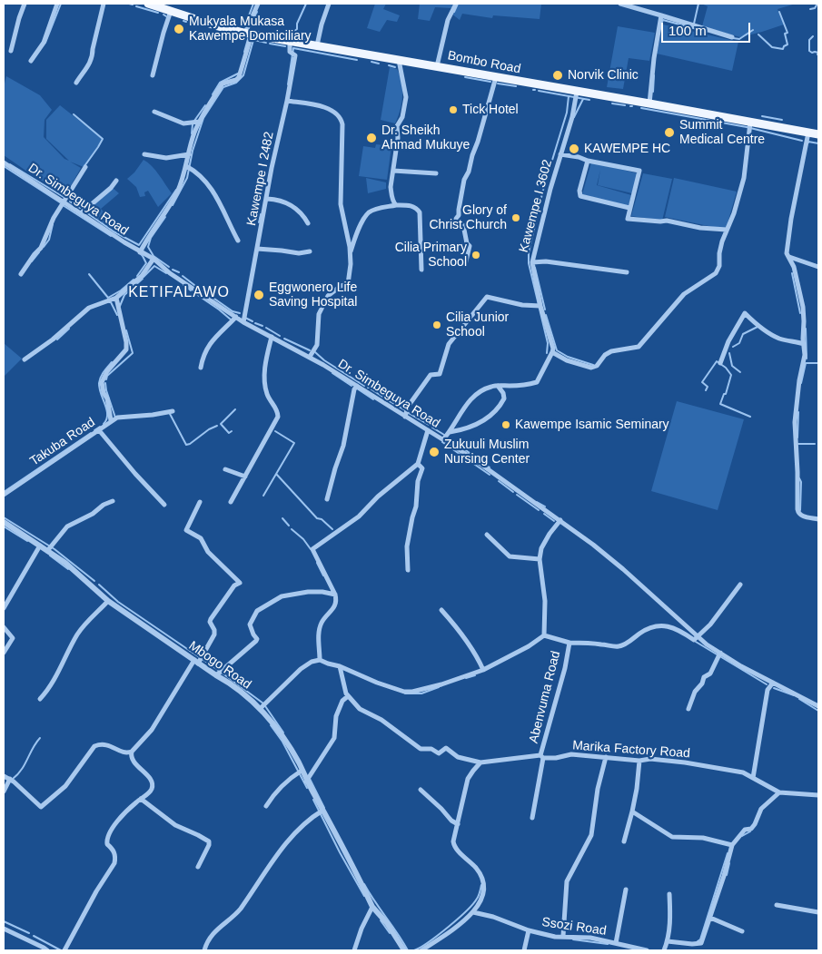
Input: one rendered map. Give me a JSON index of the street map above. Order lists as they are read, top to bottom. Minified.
{"streets":{"main road":["Bombo Road"],"street":["Kawempe I 2482","Dr. Simbeguya Road","Kawempe I 3602","Takuba Road","Mbogo Road","Abenvuma Road","Marika Factory Road","Ssozi Road"]},"crossings":[["Bombo Road","Kawempe I 2482"],["Bombo Road","Kawempe I 3602"],["Kawempe I 2482","Dr. Simbeguya Road"],["Abenvuma Road","Marika Factory Road"]],"districts":["KETIFALAWO"],"places":["Mukyala Mukasa Kawempe Domiciliary","Norvik Clinic","Tick Hotel","Summit Medical Centre","Dr. Sheikh Ahmad Mukuye","KAWEMPE HC","Glory of Christ Church","Cilia Primary School","Eggwonero Life Saving Hospital","Cilia Junior School","Kawempe Isamic Seminary","Zukuuli Muslim Nursing Center"],"scale_bar":"100 m"}
